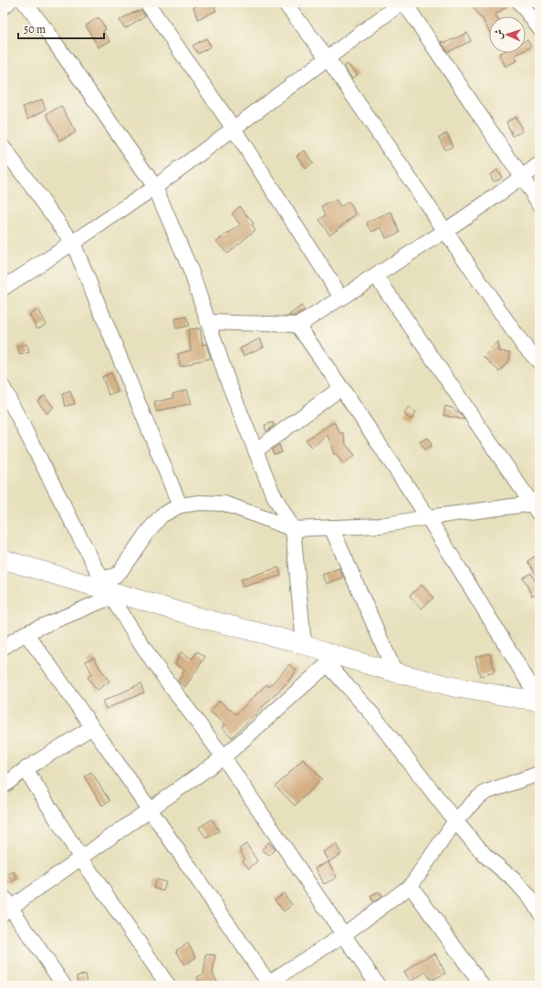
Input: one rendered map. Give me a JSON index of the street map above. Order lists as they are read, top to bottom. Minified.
{"scale_bar":"50 m","north":"left"}
